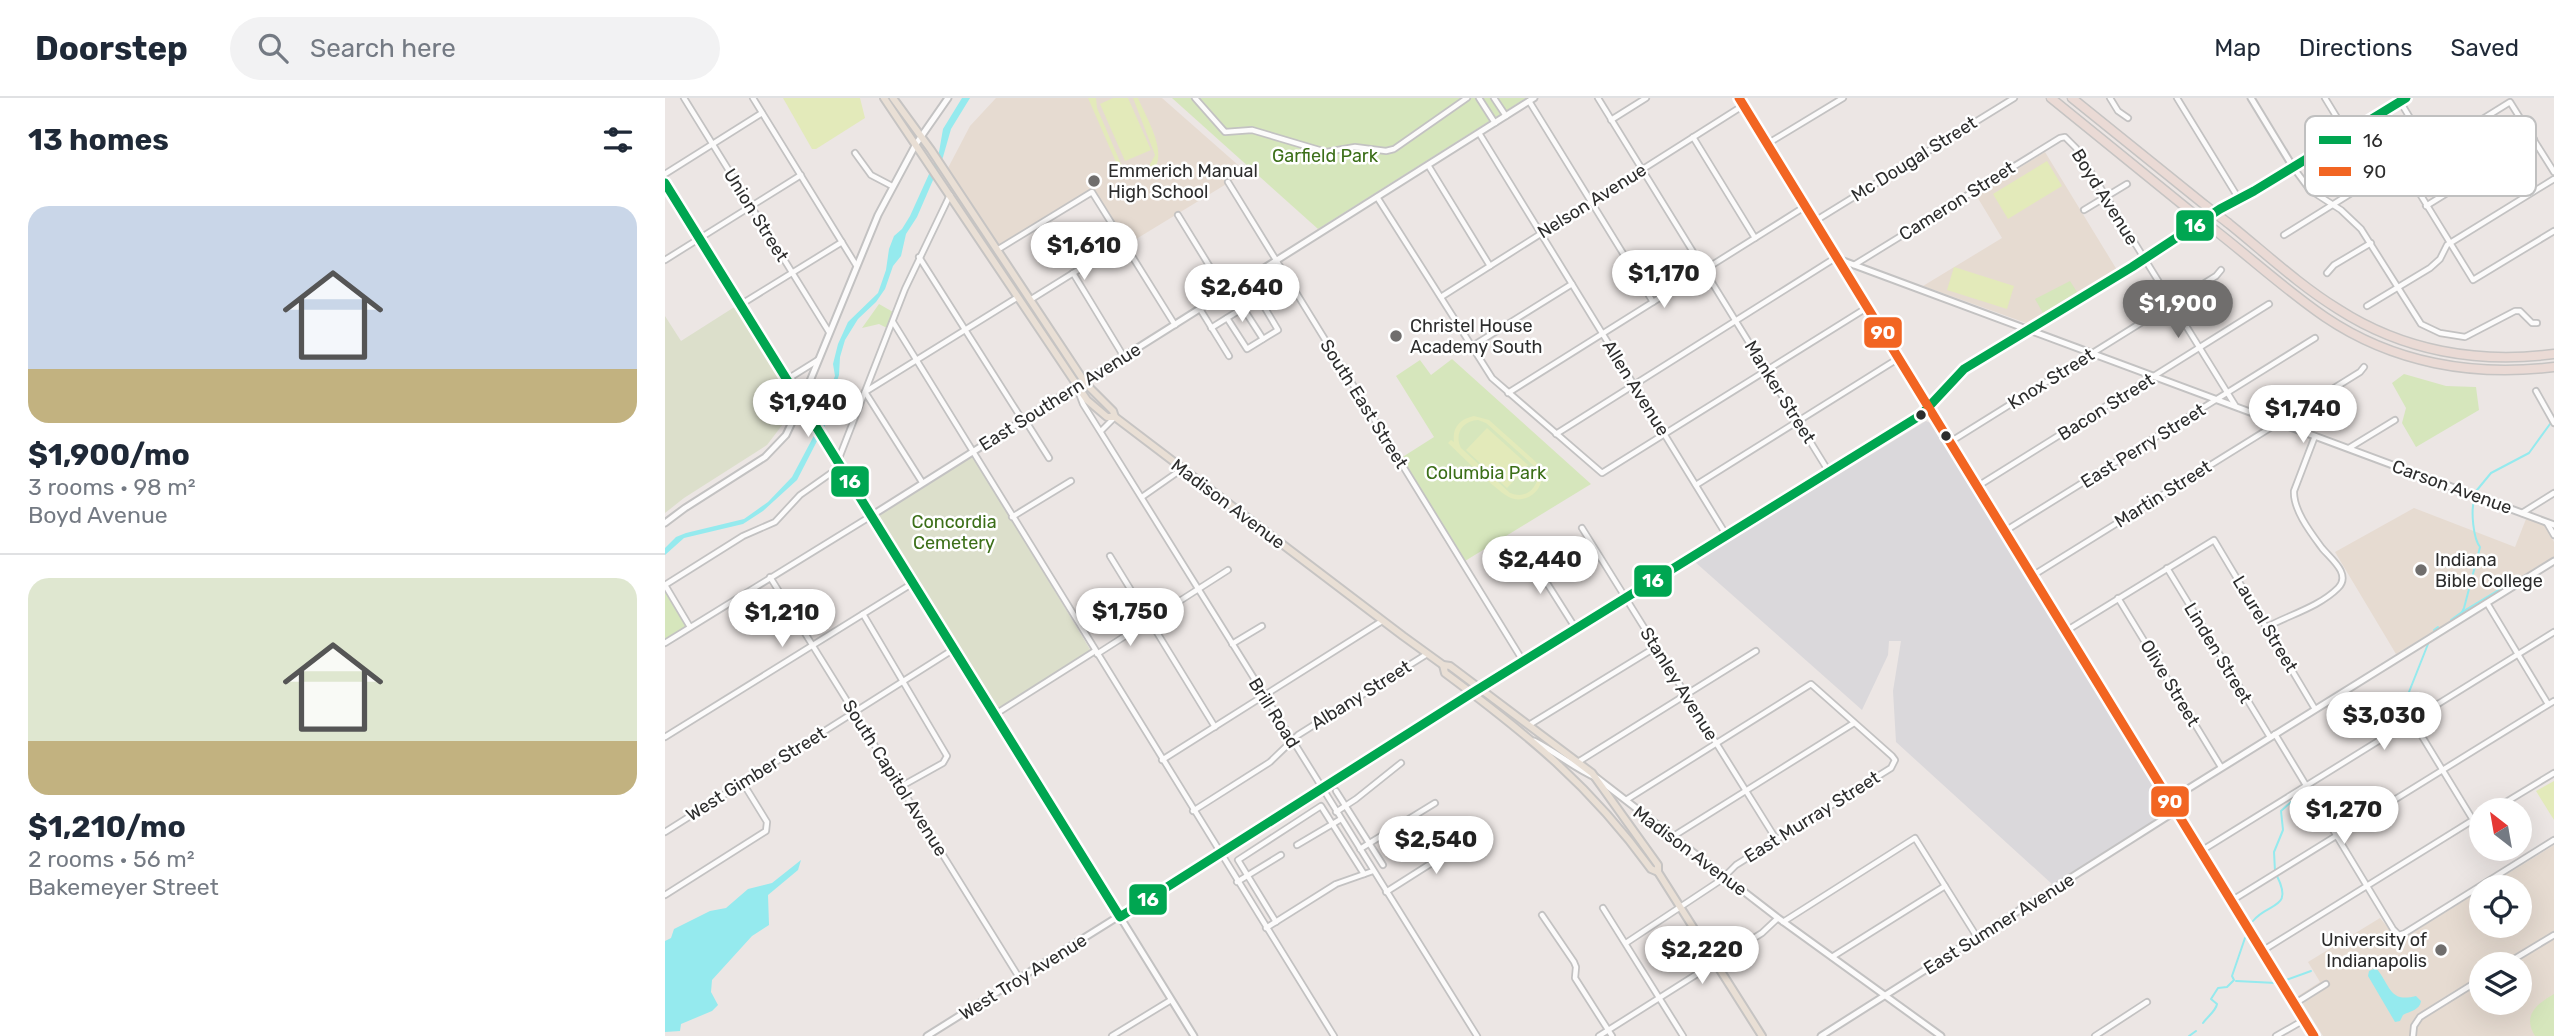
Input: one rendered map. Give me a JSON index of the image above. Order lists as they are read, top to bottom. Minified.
{"streets":{"main road":["East Southern Avenue","Carson Avenue","Madison Avenue","East Sumner Avenue","West Troy Avenue"],"street":["Mc Dougal Street","Boyd Avenue","Nelson Avenue","Cameron Street","Union Street","Knox Street","Allen Avenue","Manker Street","South East Street","Bacon Street","East Perry Street","Martin Street","Laurel Street","Linden Street","Olive Street","Stanley Avenue","Albany Street","Brill Road","West Gimber Street","South Capitol Avenue","East Murray Street"]},"crossings":[["Boyd Avenue","Cameron Street"],["Boyd Avenue","Knox Street"],["Boyd Avenue","Bacon Street"],["Boyd Avenue","East Perry Street"],["Boyd Avenue","Carson Avenue"],["Boyd Avenue","West Troy Avenue"],["Nelson Avenue","Allen Avenue"],["Nelson Avenue","Manker Street"],["Cameron Street","Carson Avenue"],["Knox Street","Carson Avenue"],["Allen Avenue","East Southern Avenue"],["Allen Avenue","West Troy Avenue"],["Manker Street","West Troy Avenue"],["East Southern Avenue","South East Street"],["East Southern Avenue","Madison Avenue"],["East Southern Avenue","Brill Road"],["South East Street","West Troy Avenue"],["Bacon Street","Carson Avenue"],["East Perry Street","Carson Avenue"],["Carson Avenue","Martin Street"],["Carson Avenue","West Troy Avenue"],["Madison Avenue","Albany Street"],["Madison Avenue","Brill Road"],["Madison Avenue","East Murray Street"],["Madison Avenue","East Sumner Avenue"],["Madison Avenue","West Troy Avenue"],["Laurel Street","Linden Street"],["Stanley Avenue","East Murray Street"],["Stanley Avenue","West Troy Avenue"],["Albany Street","Brill Road"],["Brill Road","West Troy Avenue"],["West Gimber Street","South Capitol Avenue"],["South Capitol Avenue","West Troy Avenue"]],"parks":["Garfield Park","Columbia Park","Concordia Cemetery"],"places":["Emmerich Manual High School","Christel House Academy South","Indiana Bible College","University of Indianapolis"],"lines":["transit line 16","transit line 90"],"legend":["16","90"],"north":"top left","page":{"header":"Doorstep","search":"Search here","nav":["Map","Directions","Saved"],"heading":"13 homes","list":[{"name":"$1,900/mo","note":"3 rooms · 98 m² · Boyd Avenue"},{"name":"$1,210/mo","note":"2 rooms · 56 m² · Bakemeyer Street"}],"price":["$1,610","$1,170","$2,640","$1,900","$1,940","$1,740","$2,440","$1,750","$1,210","$3,030","$1,270","$2,540","$2,220"]}}
